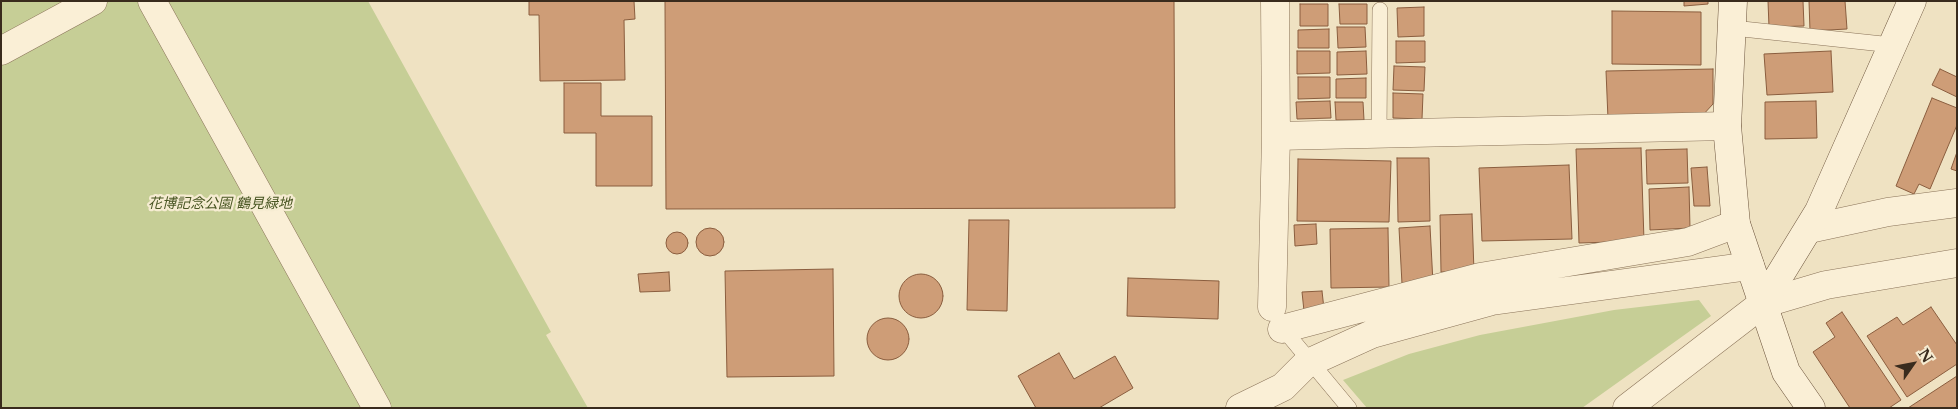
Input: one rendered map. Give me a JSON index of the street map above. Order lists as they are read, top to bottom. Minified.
{"parks":["花博記念公園 鶴見緑地"],"north":"top right"}
